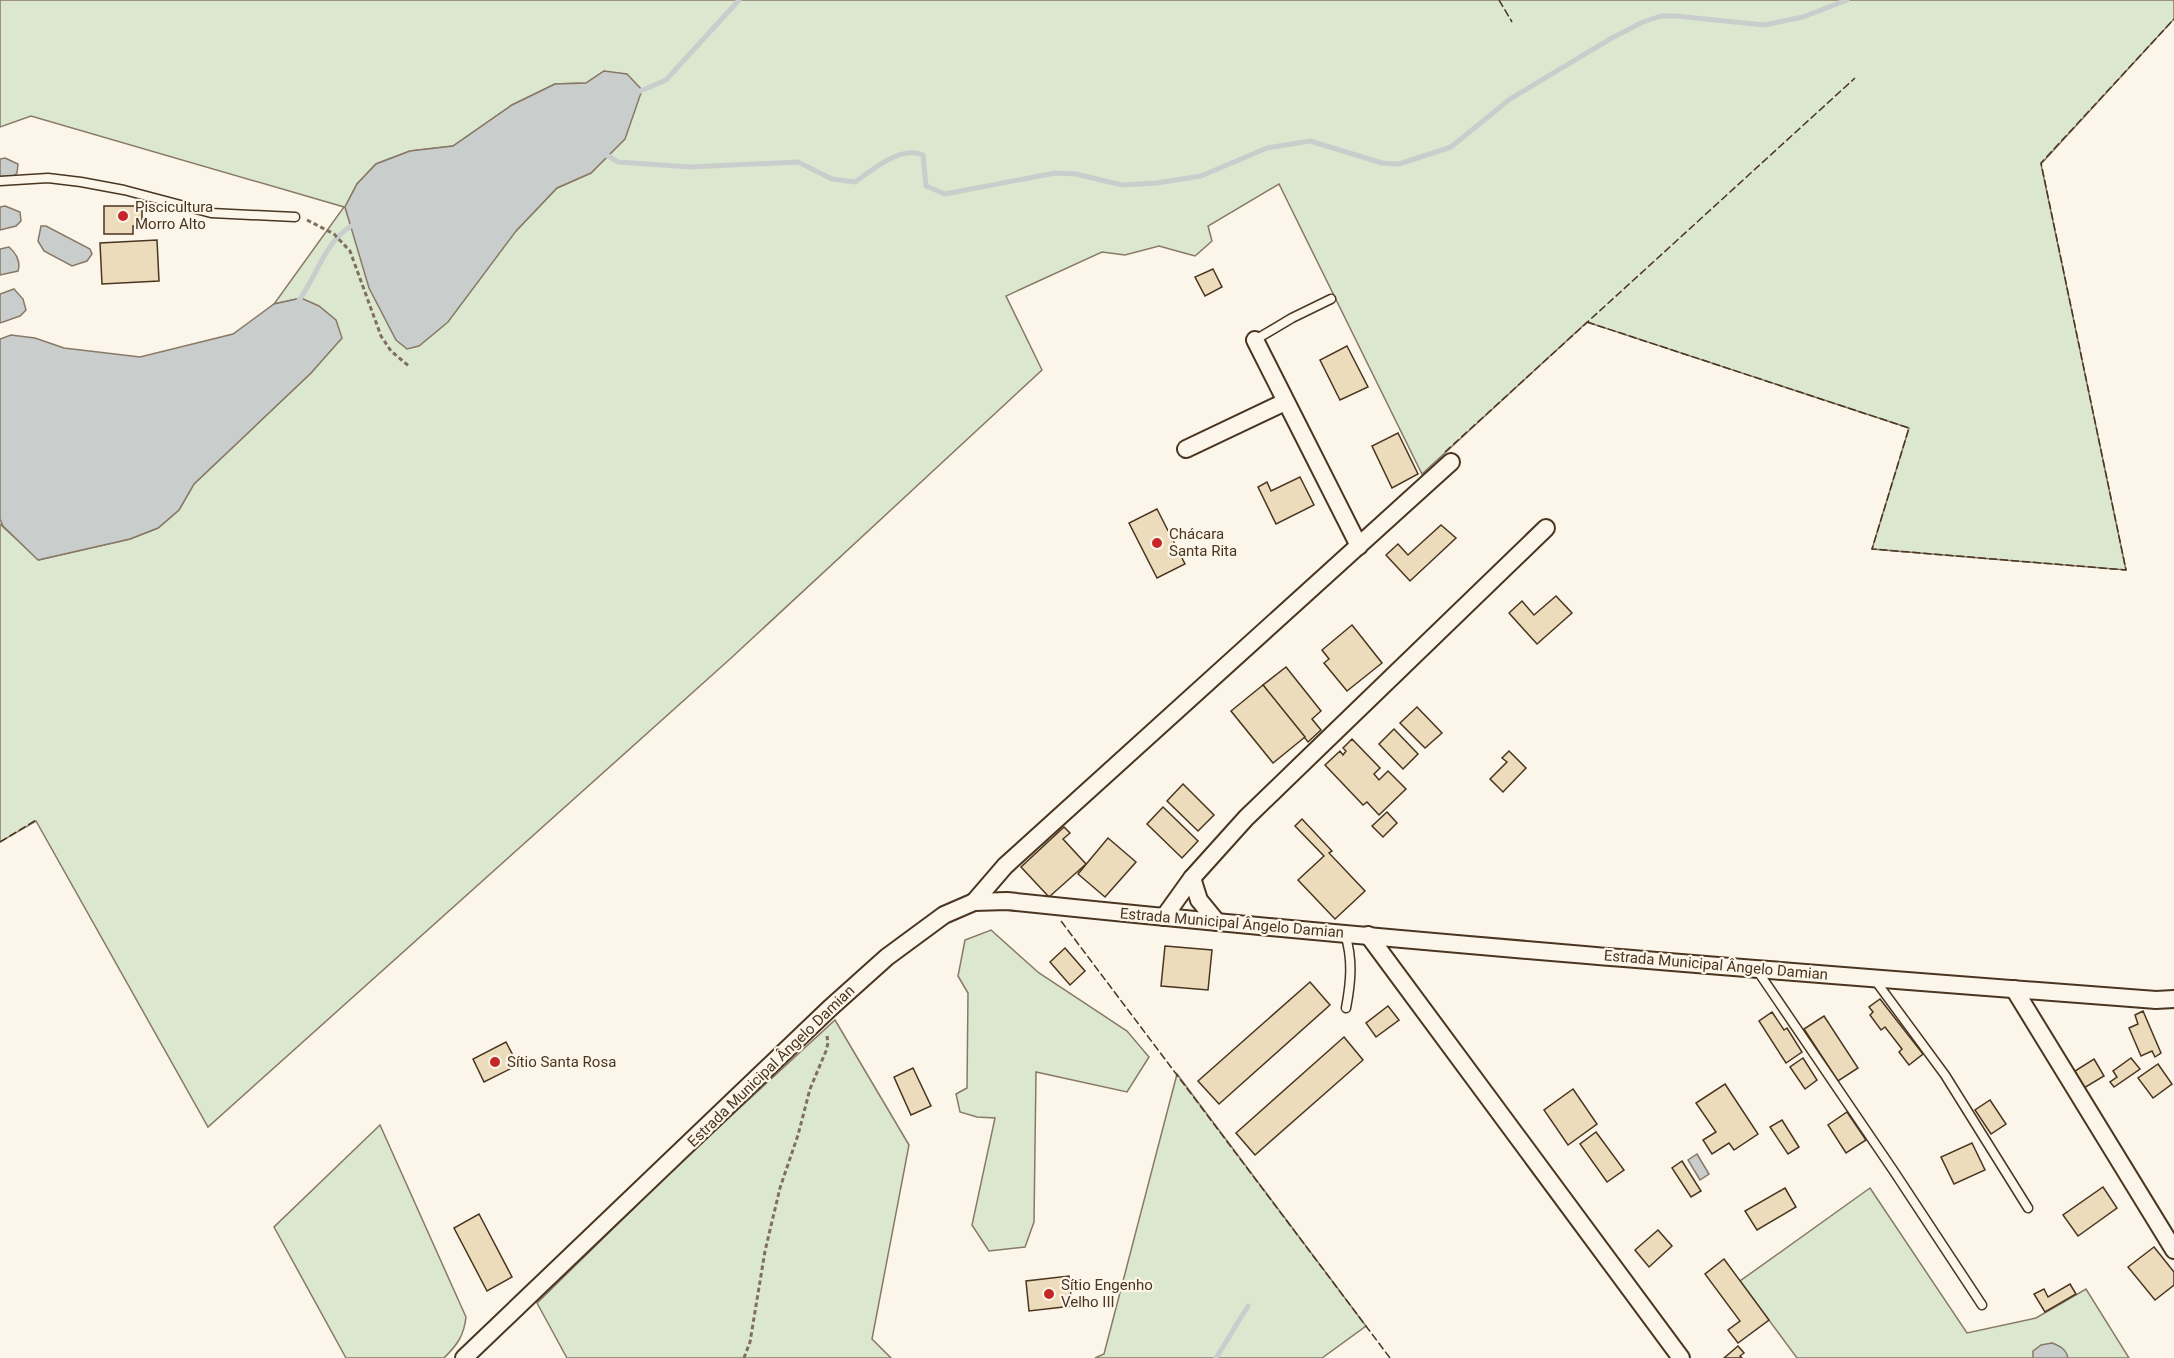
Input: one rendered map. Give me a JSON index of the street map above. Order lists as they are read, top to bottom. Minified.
{"streets":{"street":["Estrada Municipal Ângelo Damian"]},"places":["Piscicultura Morro Alto","Chácara Santa Rita","Sítio Santa Rosa","Sítio Engenho Velho III"]}
